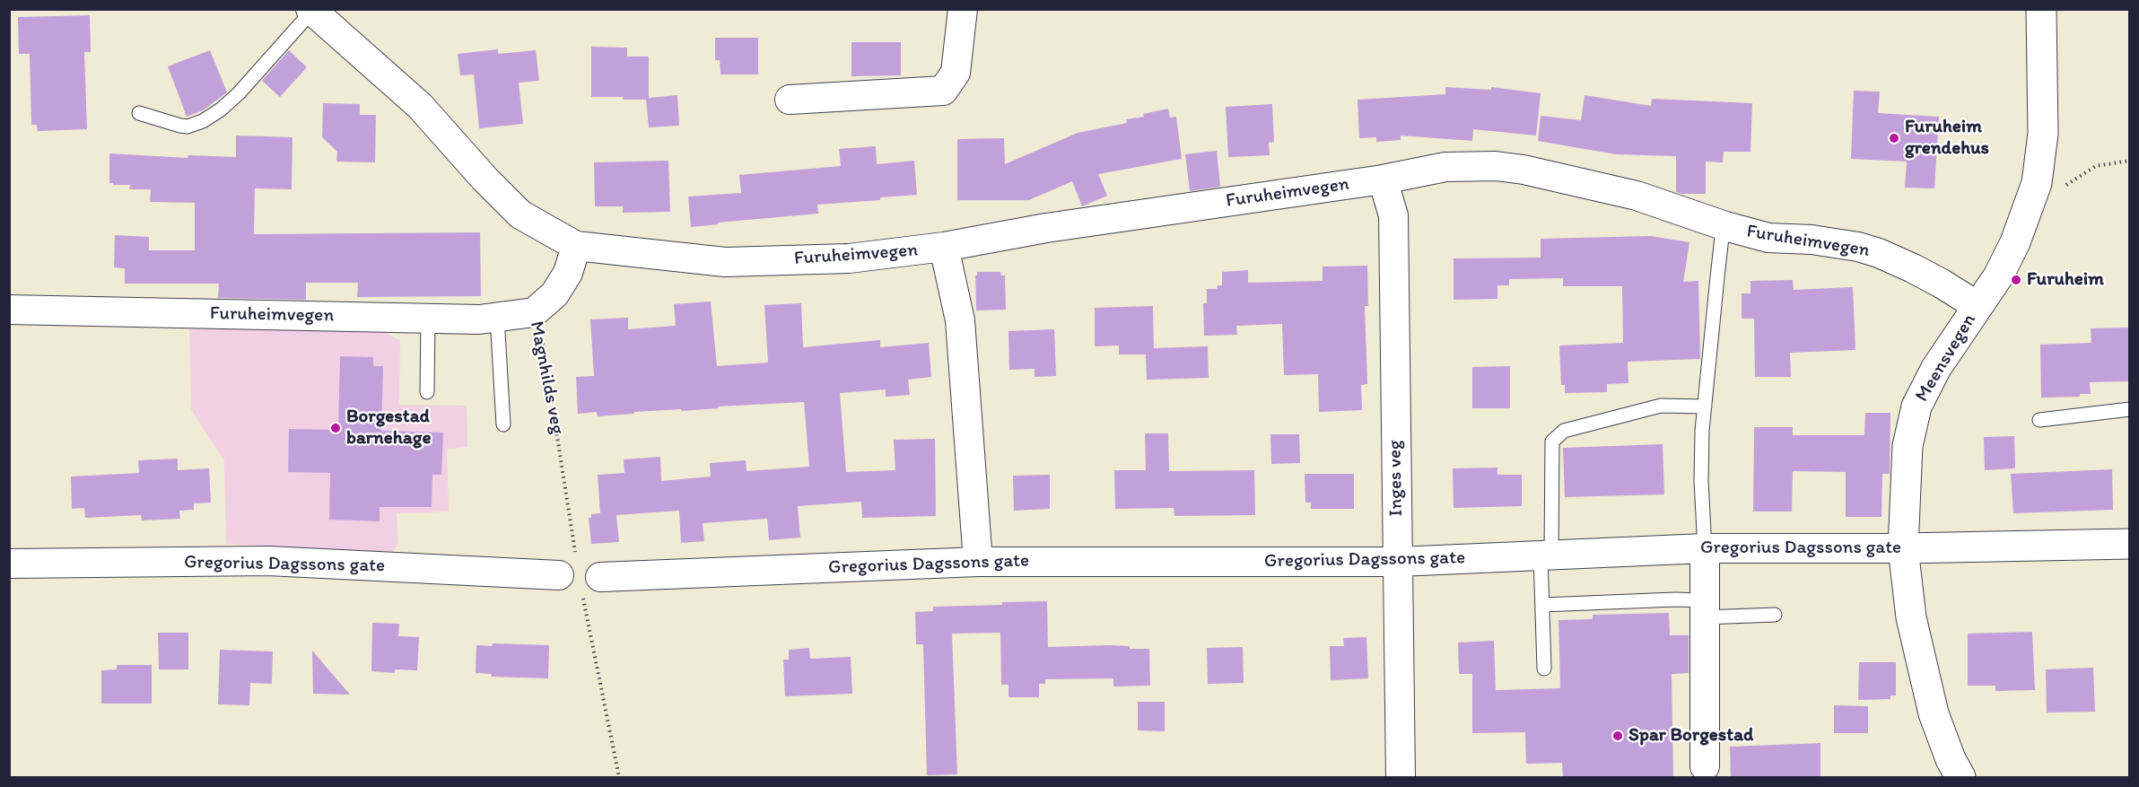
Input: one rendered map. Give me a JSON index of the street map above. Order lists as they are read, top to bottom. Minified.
{"streets":{"street":["Furuheimvegen","Meensvegen","Magnhilds veg","Inges veg","Gregorius Dagssons gate"]},"crossings":[["Furuheimvegen","Meensvegen"],["Furuheimvegen","Magnhilds veg"],["Furuheimvegen","Inges veg"],["Meensvegen","Gregorius Dagssons gate"],["Magnhilds veg","Gregorius Dagssons gate"],["Inges veg","Gregorius Dagssons gate"]],"places":["Furuheim grendehus","Furuheim","Borgestad barnehage","Spar Borgestad"]}
